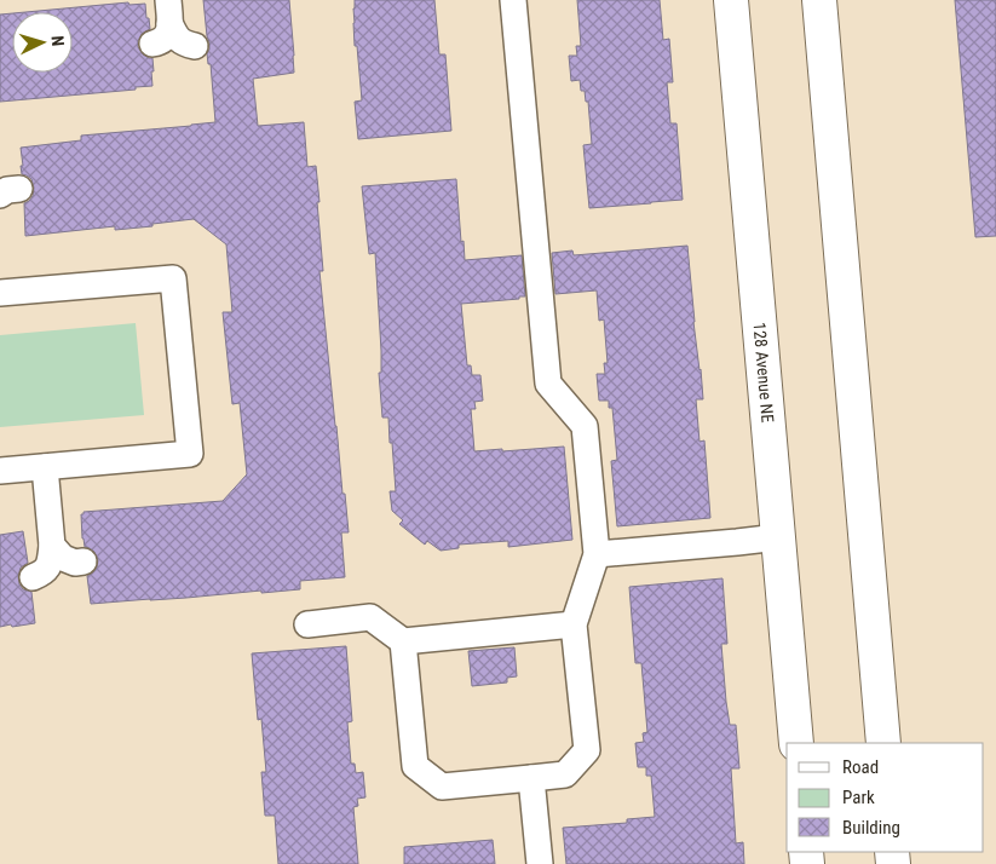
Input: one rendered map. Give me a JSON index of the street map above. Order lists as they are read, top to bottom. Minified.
{"streets":{"main road":["128 Avenue NE"]},"legend":["Road","Park","Building"],"north":"right"}
